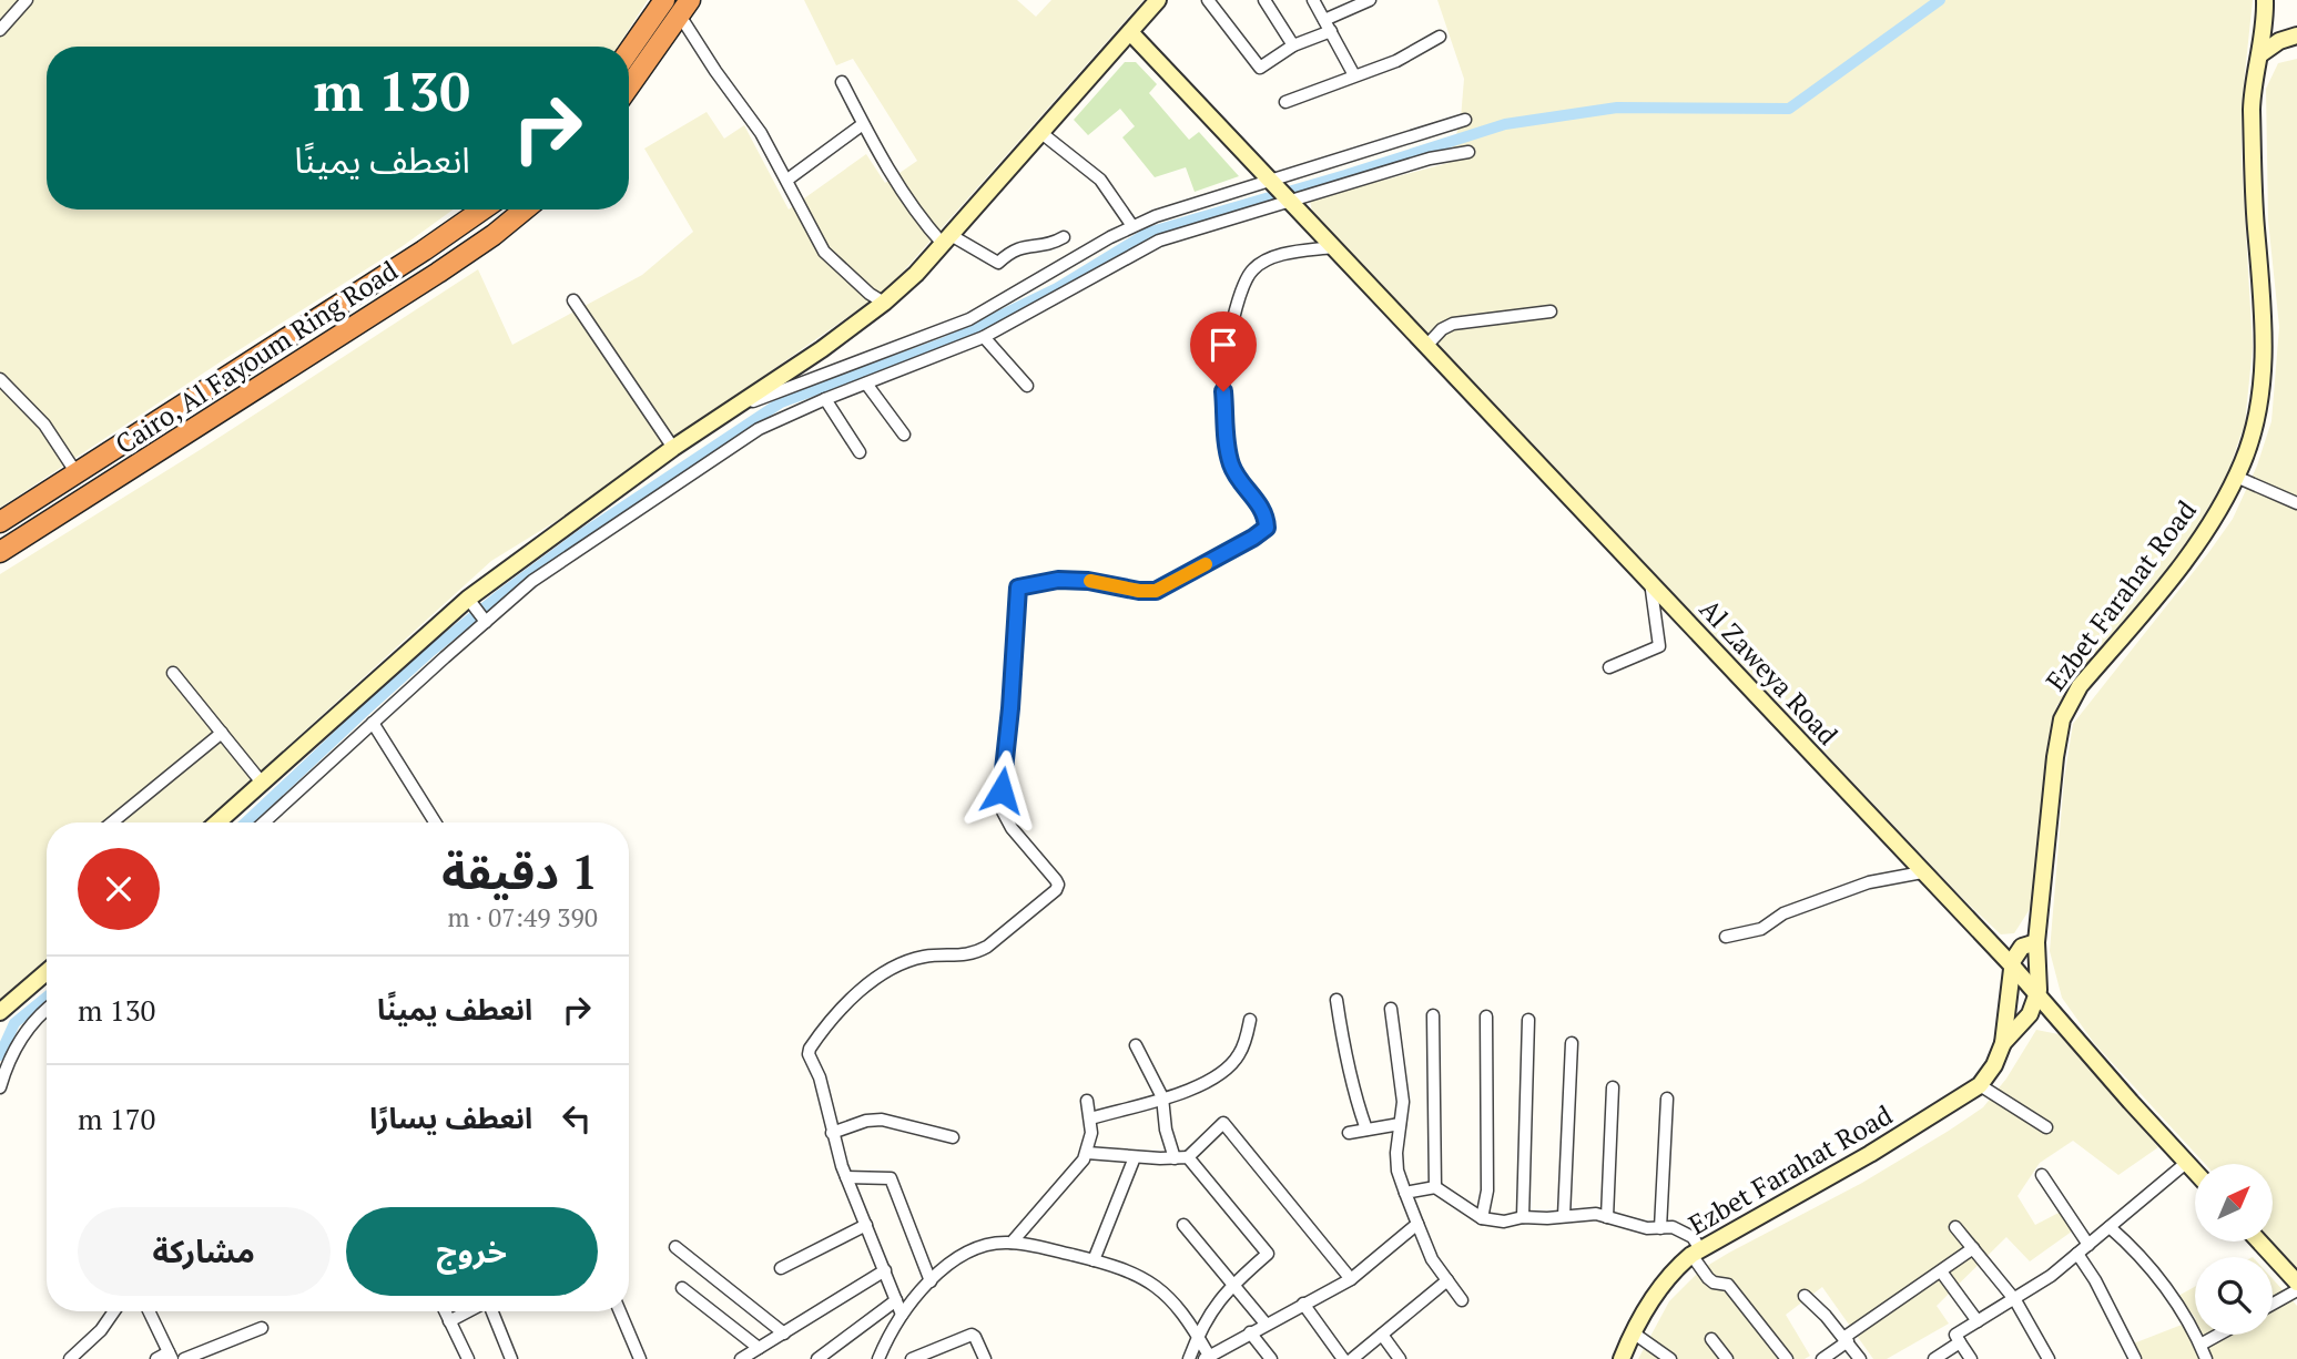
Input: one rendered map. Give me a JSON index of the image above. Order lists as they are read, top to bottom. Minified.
{"streets":{"highway":["Cairo, Al Fayoum Ring Road"],"street":["Ezbet Farahat Road","Al Zaweya Road"]},"crossings":[["Ezbet Farahat Road","Al Zaweya Road"]],"north":"top right","page":{"turn":["130 m","انعطف يمينًا"],"heading":["1 دقيقة","390 m · 07:49"],"list":[{"name":"انعطف يمينًا","value":"130 m"},{"name":"انعطف يسارًا","value":"170 m"}],"buttons":["خروج","مشاركة"]}}
